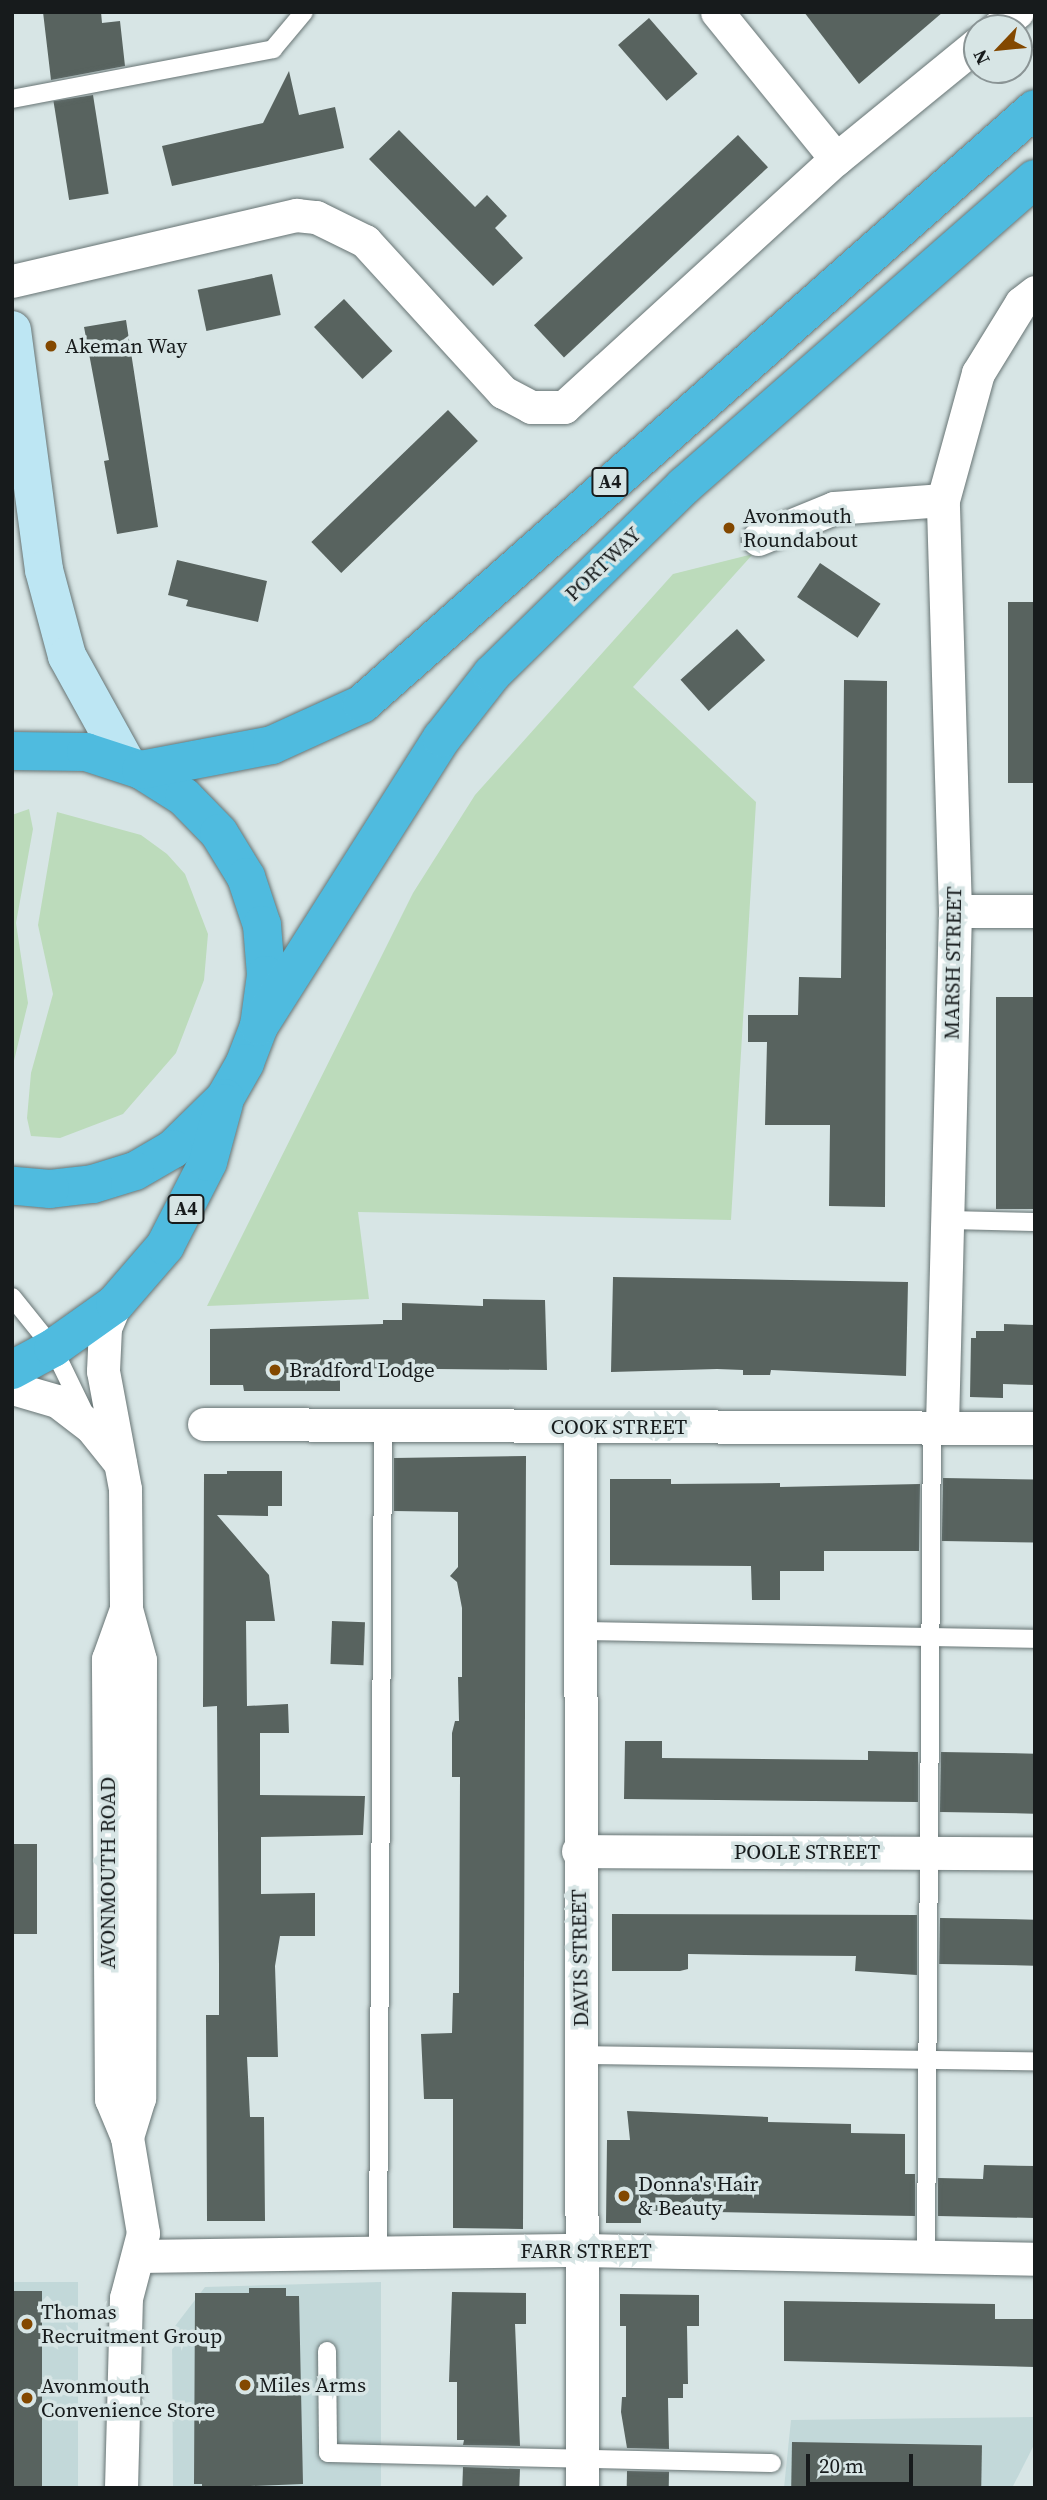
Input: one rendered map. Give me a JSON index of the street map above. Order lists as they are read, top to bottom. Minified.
{"streets":{"highway":["A4","PORTWAY"],"street":["MARSH STREET","COOK STREET","POOLE STREET","AVONMOUTH ROAD","DAVIS STREET","FARR STREET"]},"crossings":[["A4","AVONMOUTH ROAD"],["MARSH STREET","COOK STREET"],["COOK STREET","DAVIS STREET"],["POOLE STREET","DAVIS STREET"],["AVONMOUTH ROAD","FARR STREET"],["DAVIS STREET","FARR STREET"]],"places":["Akeman Way","Avonmouth Roundabout","Bradford Lodge","Donna's Hair & Beauty","Thomas Recruitment Group","Miles Arms","Avonmouth Convenience Store"],"scale_bar":"20 m","north":"bottom left"}
